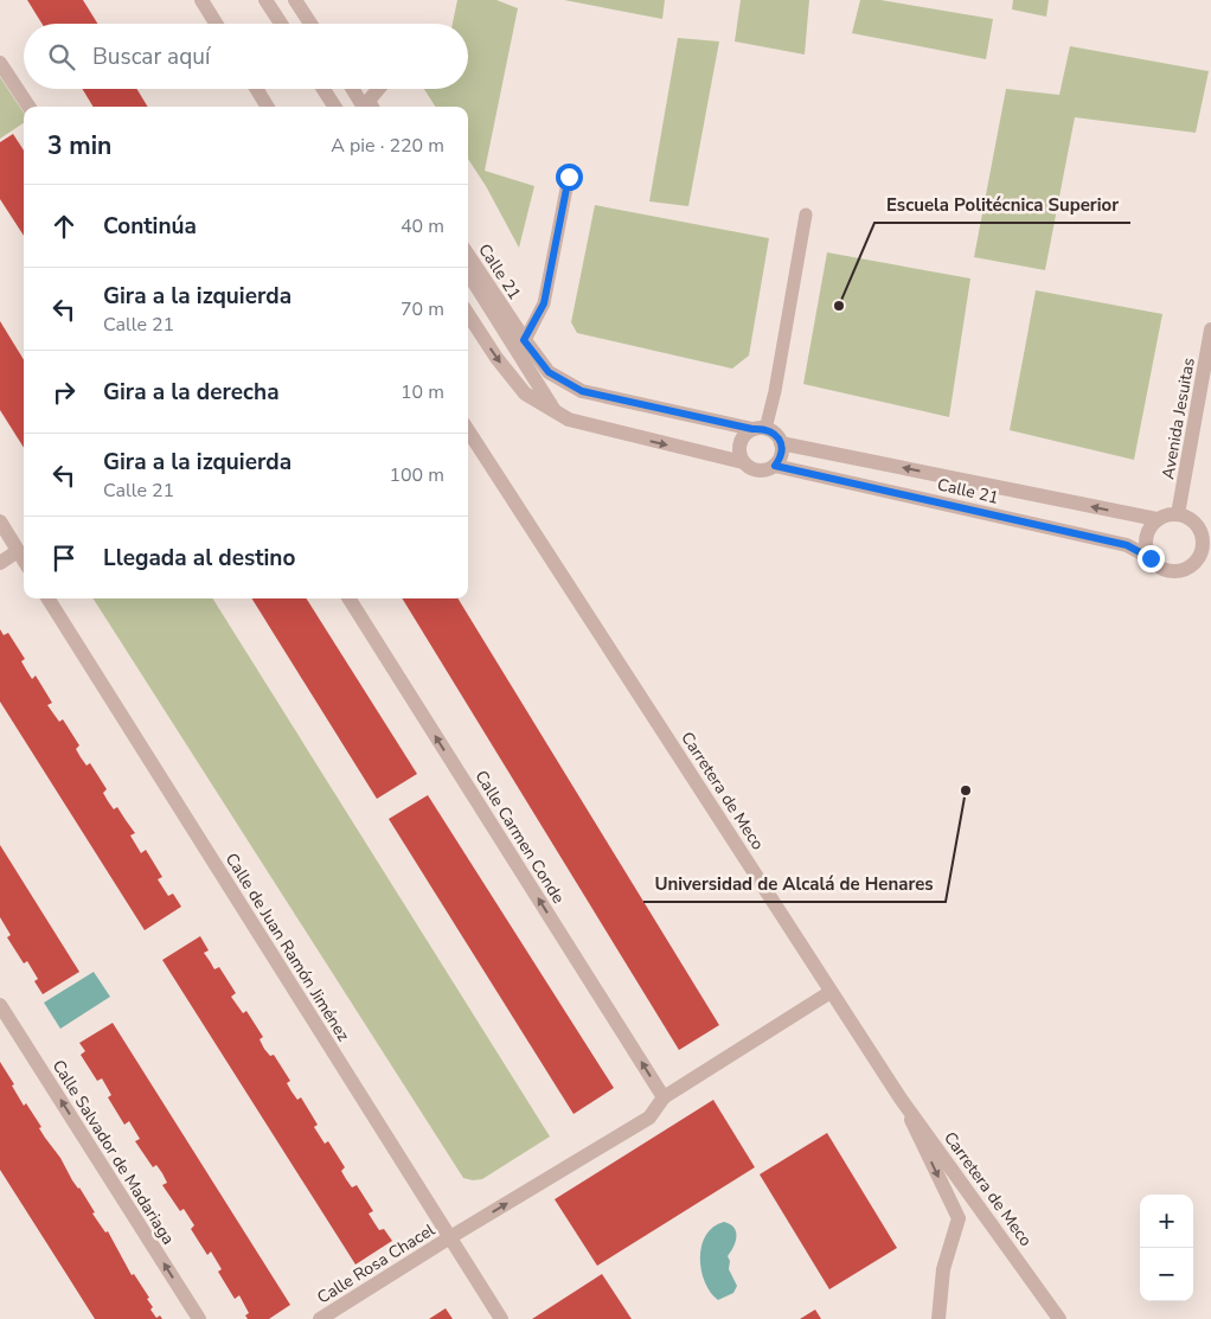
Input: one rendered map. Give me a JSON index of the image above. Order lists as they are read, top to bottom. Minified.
{"streets":{"street":["Calle 21","Avenida Jesuitas","Carretera de Meco","Calle Carmen Conde","Calle de Juan Ramón Jiménez","Calle Salvador de Madariaga","Calle Rosa Chacel"]},"crossings":[["Calle 21","Avenida Jesuitas"],["Calle de Juan Ramón Jiménez","Calle Rosa Chacel"]],"one_way":["Calle Carmen Conde","Calle Salvador de Madariaga"],"places":["Escuela Politécnica Superior","Universidad de Alcalá de Henares"],"page":{"search":"Buscar aquí","heading":["3 min","A pie · 220 m"],"list":[["Continúa","40 m"],["Gira a la izquierda","Calle 21","70 m"],["Gira a la derecha","10 m"],["Gira a la izquierda","Calle 21","100 m"],"Llegada al destino"],"map_buttons":["+","−"]}}
